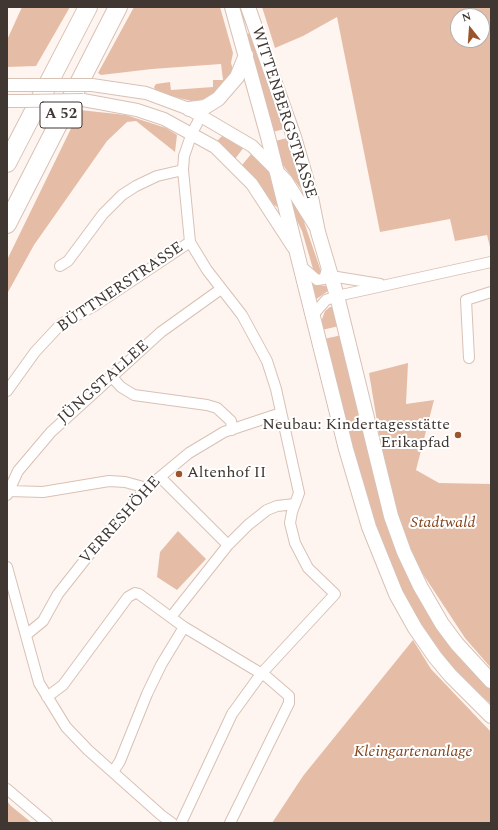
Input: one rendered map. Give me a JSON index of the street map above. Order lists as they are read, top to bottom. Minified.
{"streets":{"highway":["A 52"],"main road":["WITTENBERGSTRASSE"],"street":["BÜTTNERSTRASSE","JÜNGSTALLEE","VERRESHÖHE"]},"parks":["Stadtwald","Kleingartenanlage"],"places":["Neubau: Kindertagesstätte Erikapfad","Altenhof II"],"north":"top"}
